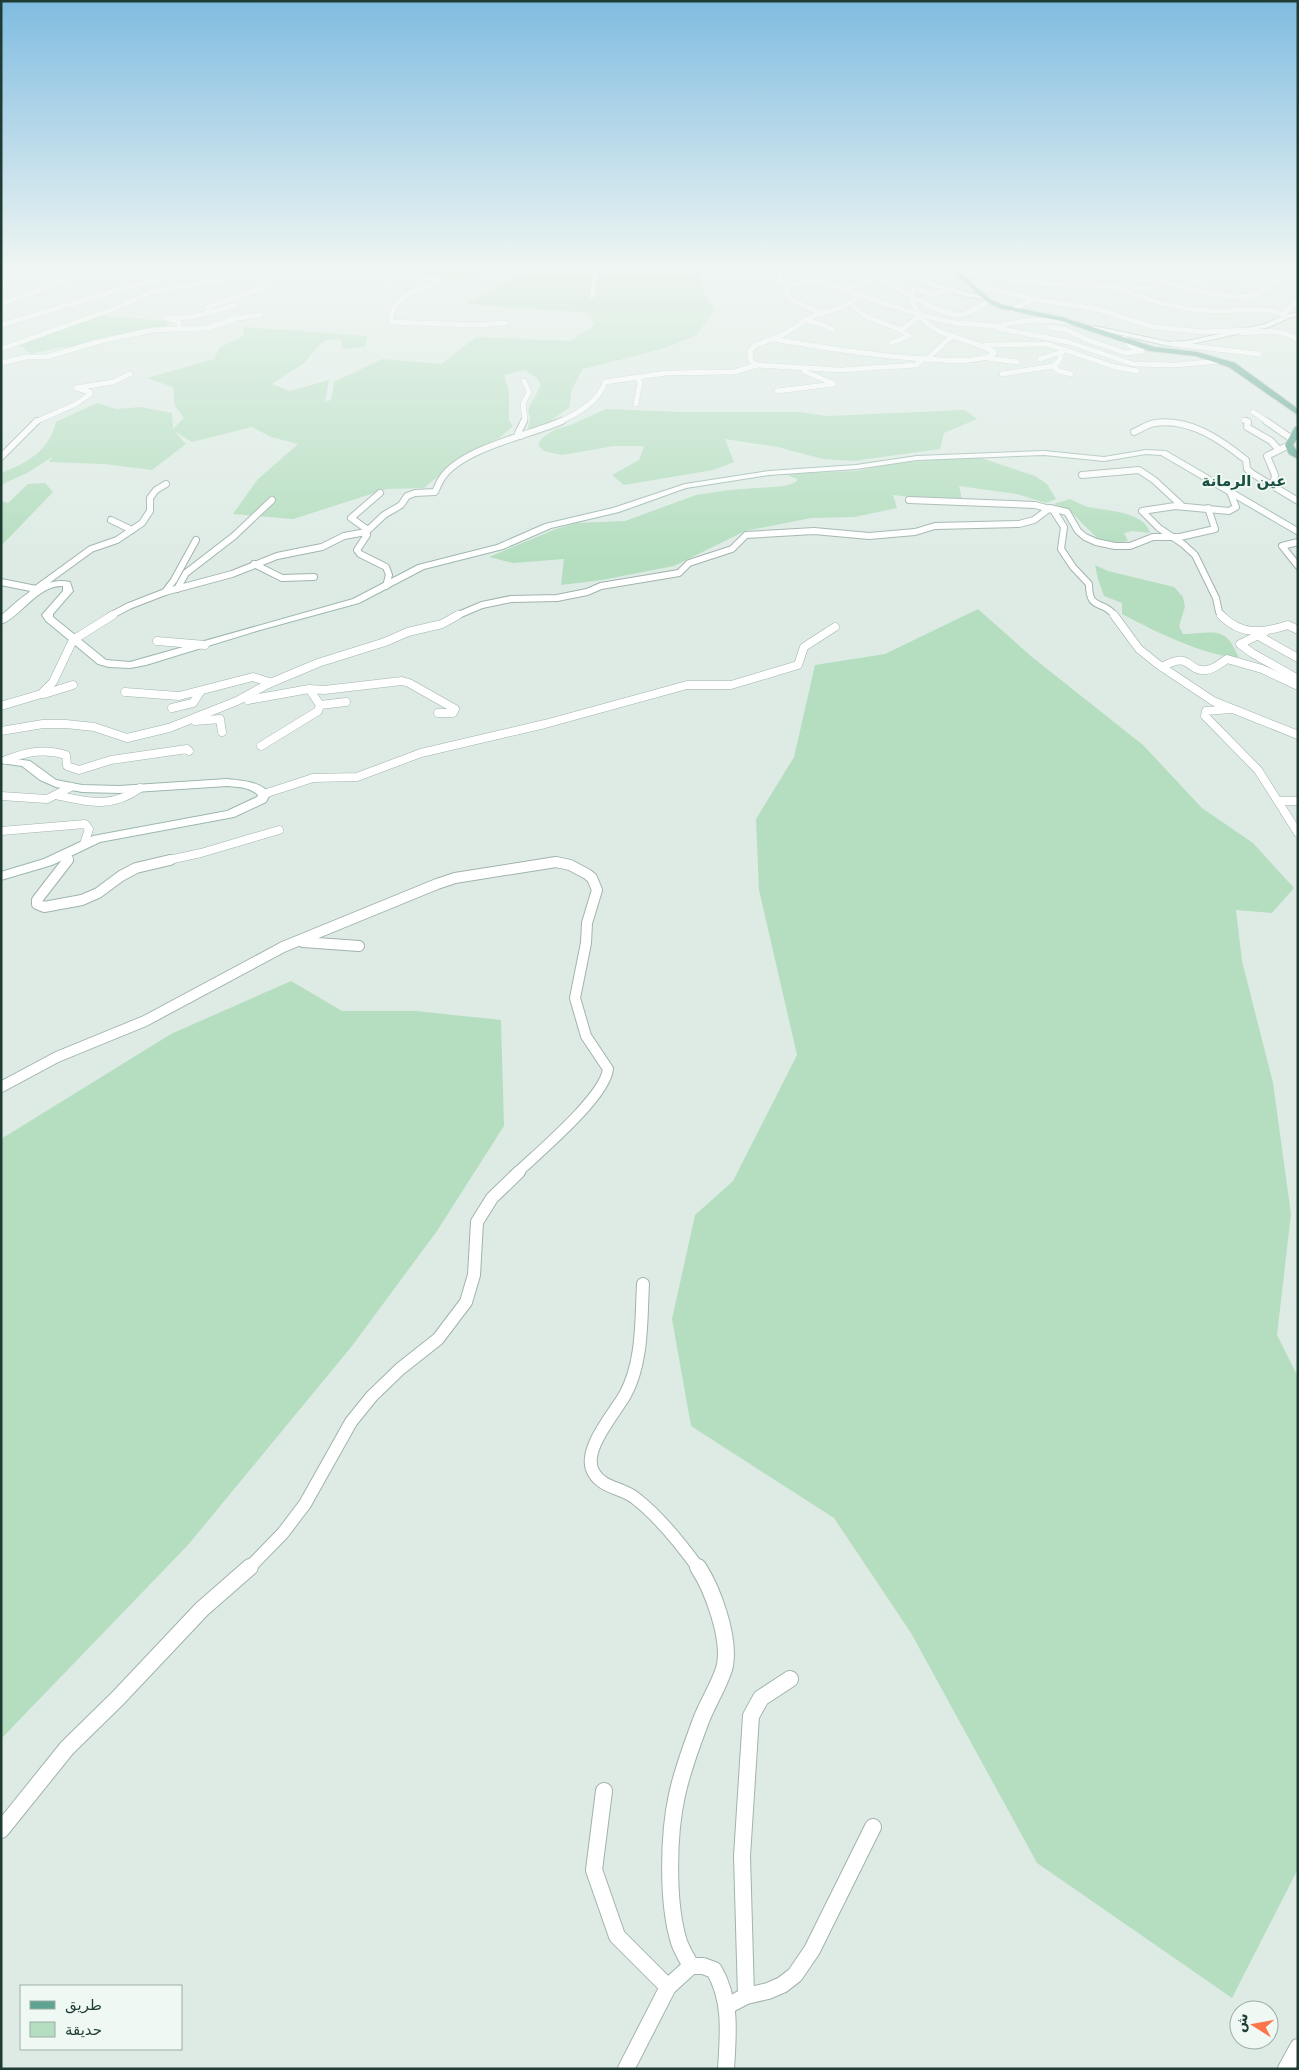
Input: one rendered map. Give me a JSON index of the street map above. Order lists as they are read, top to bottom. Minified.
{"districts":["عين الرمانة"],"legend":["طريق","حديقة"],"north":"left"}
